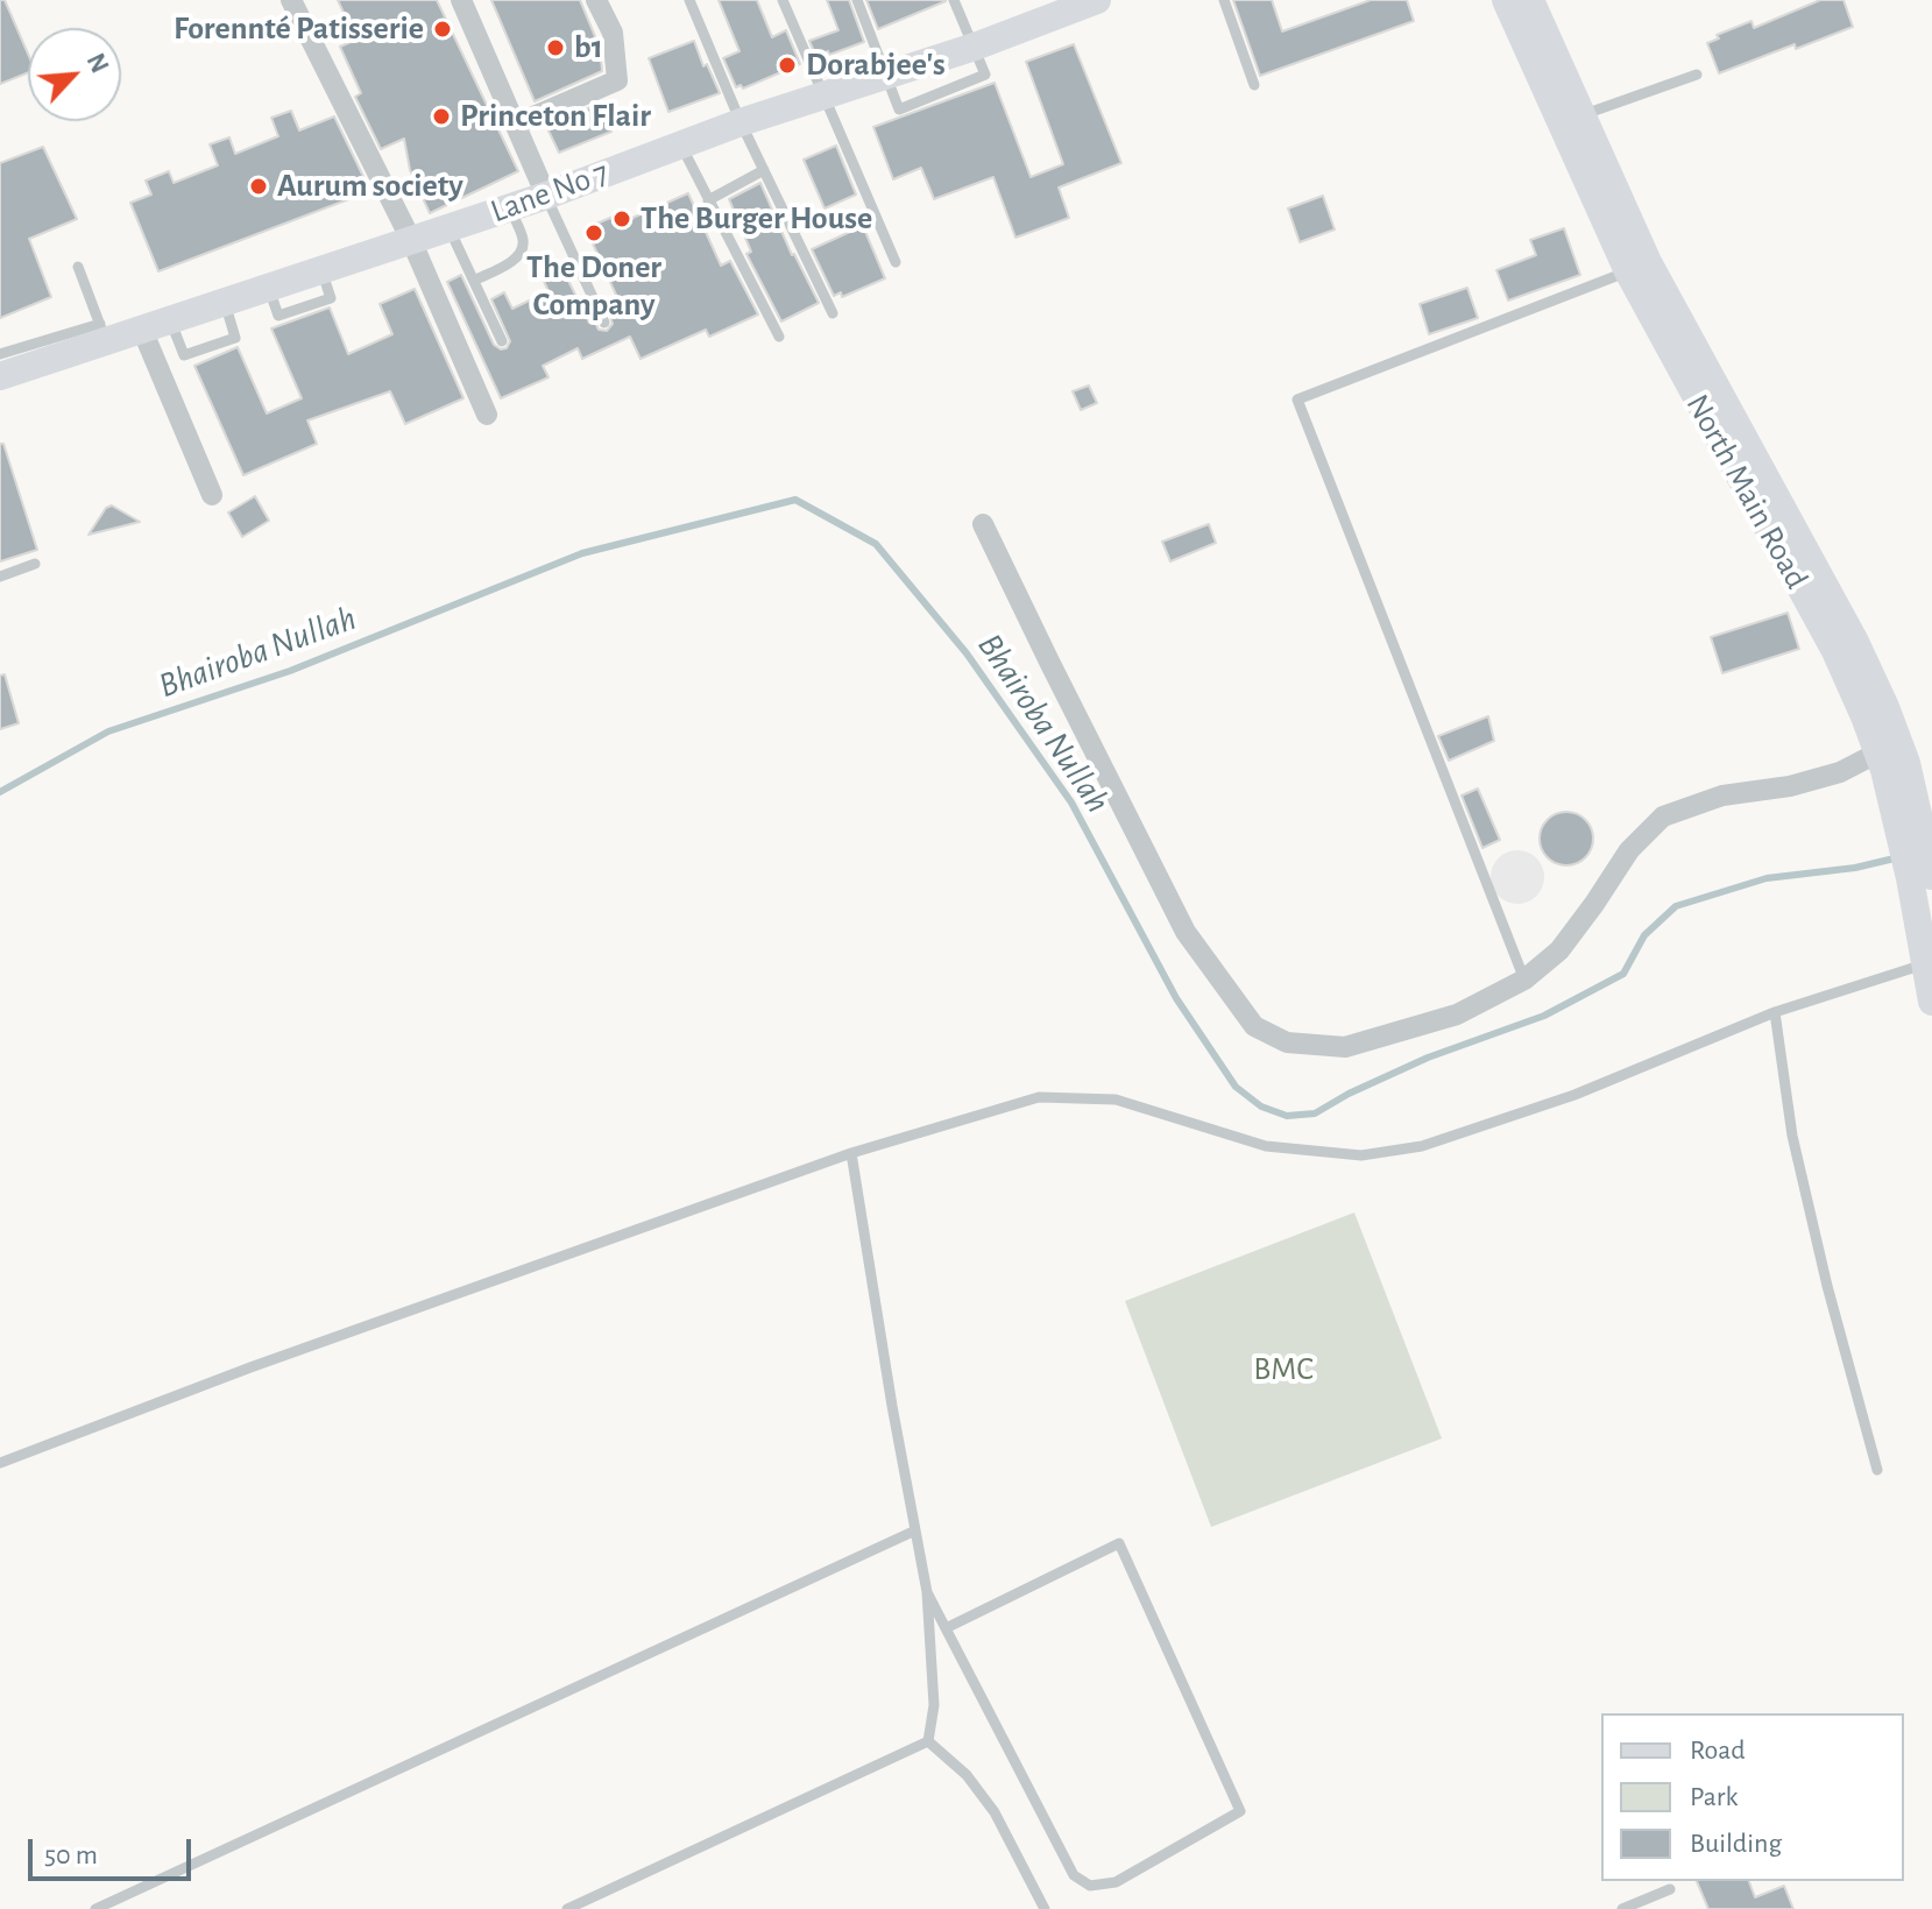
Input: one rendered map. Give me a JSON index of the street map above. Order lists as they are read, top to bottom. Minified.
{"streets":{"main road":["Lane No 7","North Main Road"]},"water":["Bhairoba Nullah"],"parks":["BMC"],"places":["Forennté Patisserie","b1","Dorabjee's","Princeton Flair","Aurum society","The Burger House","The Doner Company"],"legend":["Road","Park","Building"],"scale_bar":"50 m","north":"top right"}
